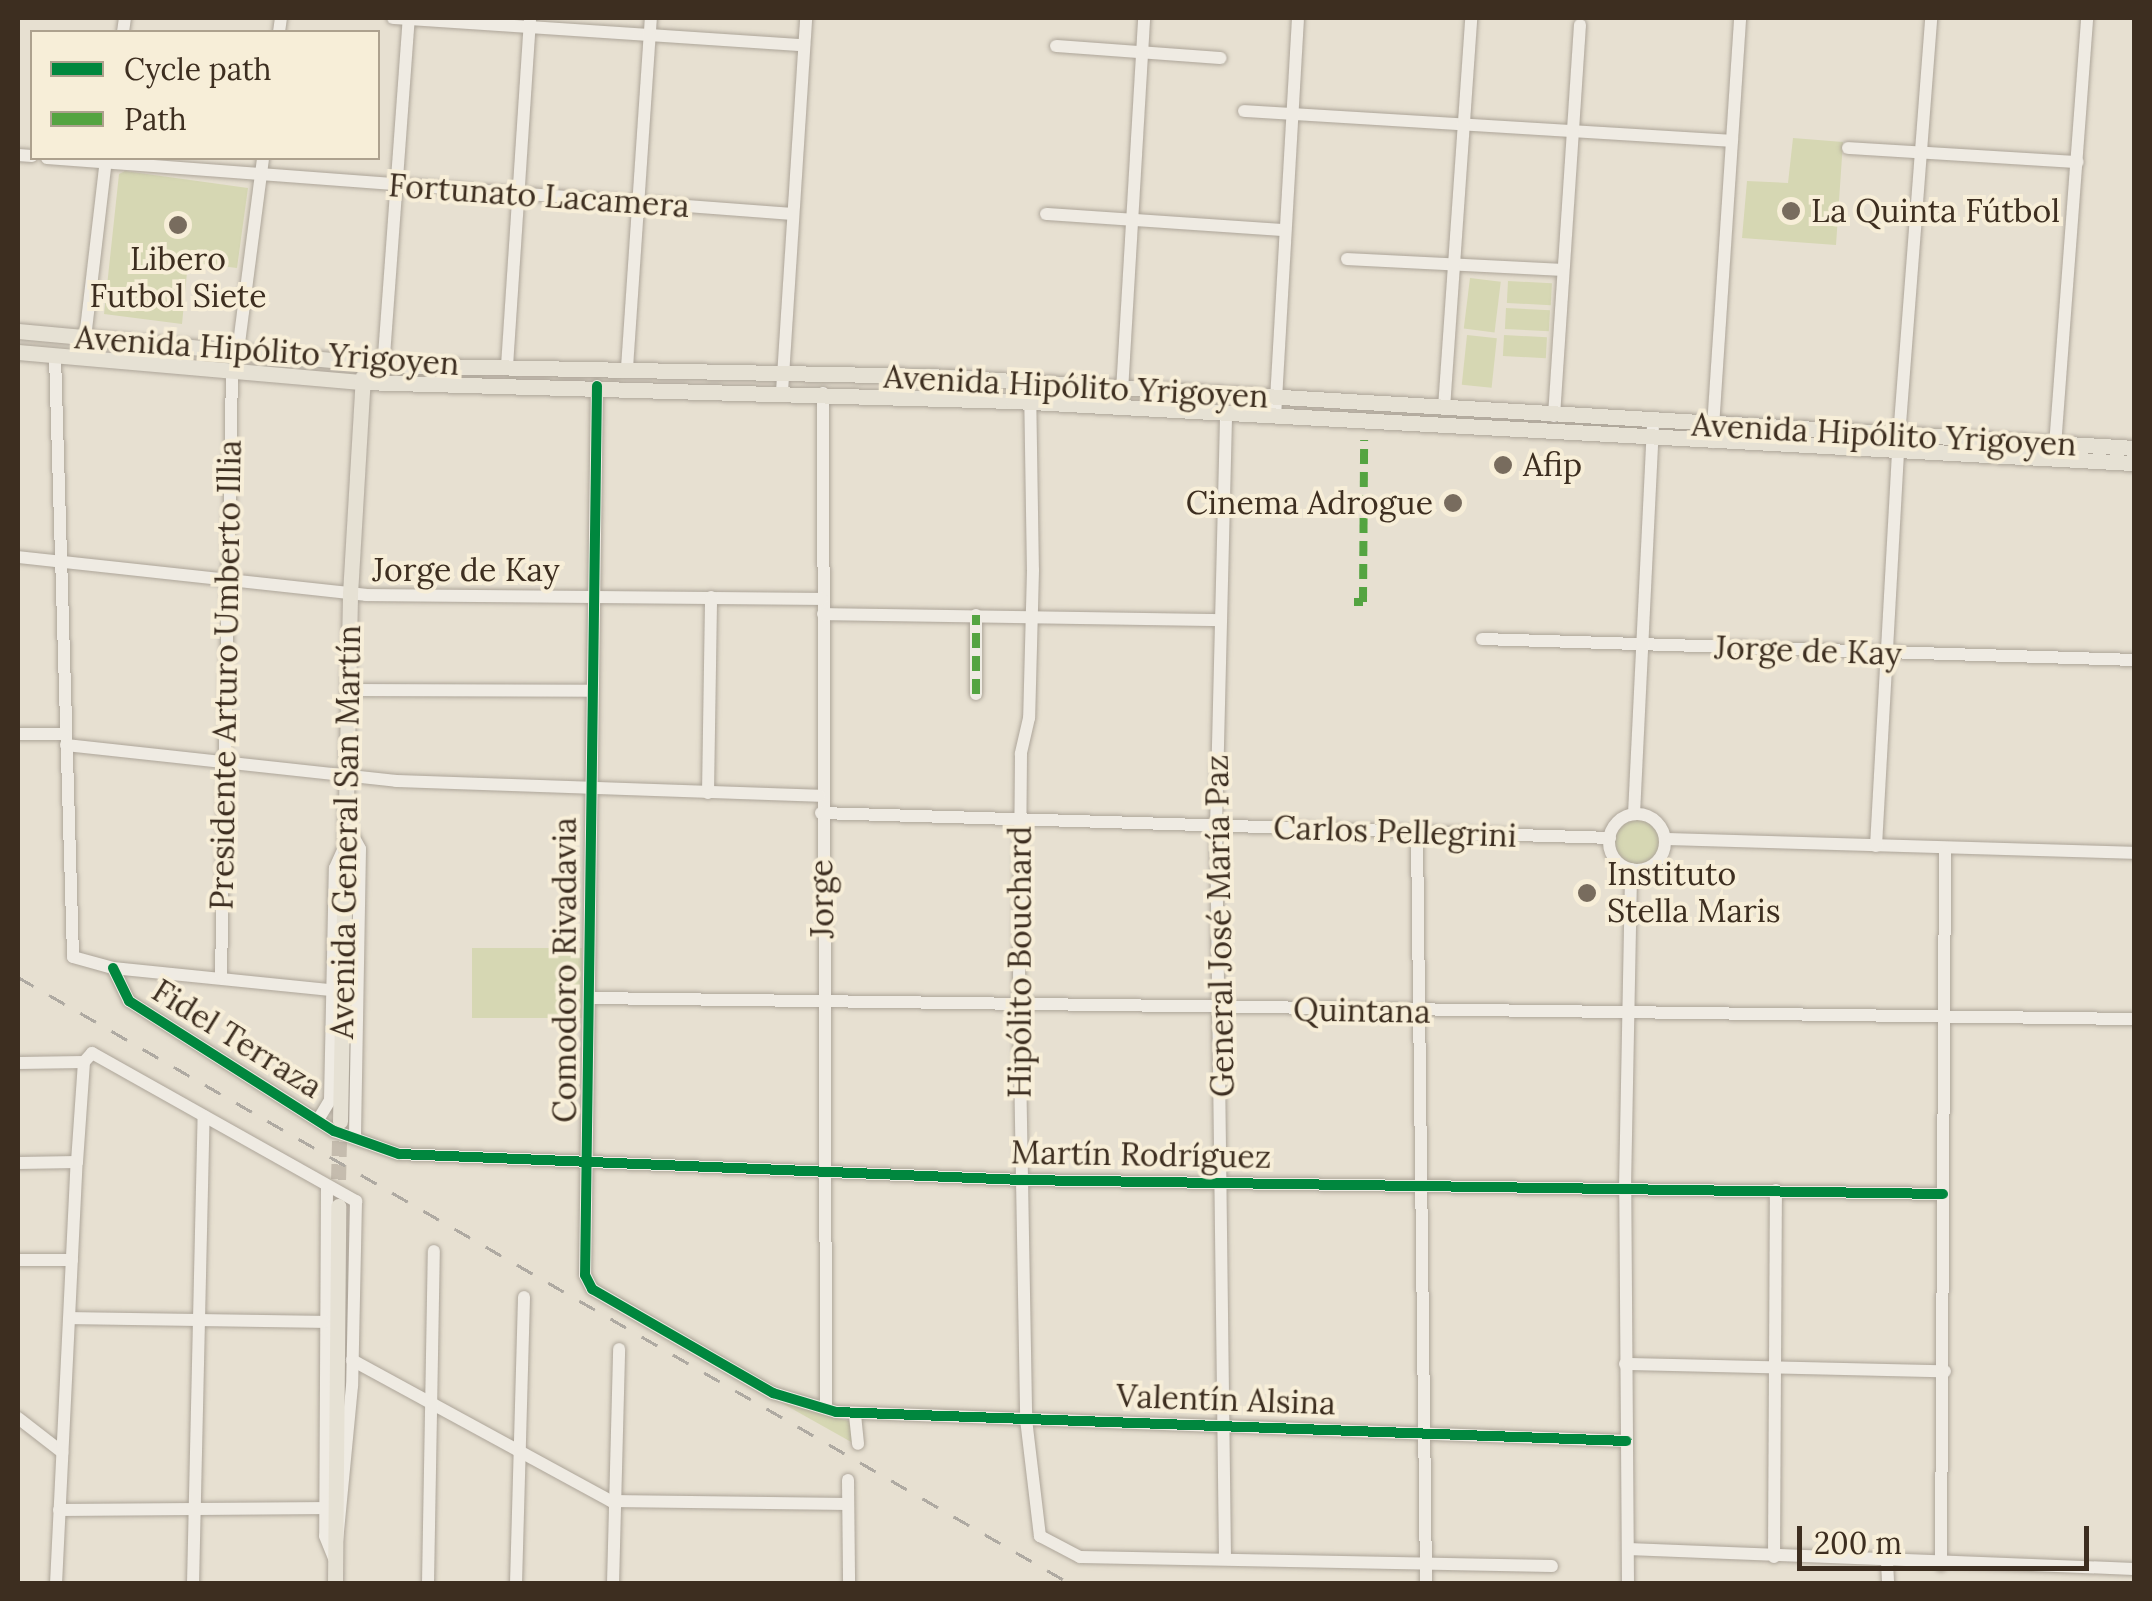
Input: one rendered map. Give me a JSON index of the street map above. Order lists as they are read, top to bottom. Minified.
{"streets":{"main road":["Avenida Hipólito Yrigoyen","Avenida General San Martín"],"street":["Fortunato Lacamera","Jorge de Kay","Presidente Arturo Umberto Illia","Carlos Pellegrini","Jorge","General José María Paz","Hipólito Bouchard","Comodoro Rivadavia","Quintana","Fidel Terraza","Martín Rodríguez","Valentín Alsina"]},"crossings":[["Avenida Hipólito Yrigoyen","Presidente Arturo Umberto Illia"],["Avenida Hipólito Yrigoyen","Avenida General San Martín"],["Avenida Hipólito Yrigoyen","Jorge"],["Avenida Hipólito Yrigoyen","General José María Paz"],["Avenida Hipólito Yrigoyen","Hipólito Bouchard"],["Avenida Hipólito Yrigoyen","Comodoro Rivadavia"],["Jorge de Kay","Presidente Arturo Umberto Illia"],["Jorge de Kay","Avenida General San Martín"],["Jorge de Kay","Jorge"],["Jorge de Kay","General José María Paz"],["Jorge de Kay","Hipólito Bouchard"],["Jorge de Kay","Comodoro Rivadavia"],["Avenida General San Martín","Fidel Terraza"],["Avenida General San Martín","Martín Rodríguez"],["Carlos Pellegrini","Jorge"],["Carlos Pellegrini","General José María Paz"],["Carlos Pellegrini","Hipólito Bouchard"],["Jorge","Comodoro Rivadavia"],["Jorge","Quintana"],["Jorge","Martín Rodríguez"],["Jorge","Valentín Alsina"],["General José María Paz","Hipólito Bouchard"],["General José María Paz","Quintana"],["General José María Paz","Martín Rodríguez"],["General José María Paz","Valentín Alsina"],["Hipólito Bouchard","Quintana"],["Hipólito Bouchard","Martín Rodríguez"],["Hipólito Bouchard","Valentín Alsina"],["Comodoro Rivadavia","Quintana"],["Comodoro Rivadavia","Martín Rodríguez"],["Comodoro Rivadavia","Valentín Alsina"],["Fidel Terraza","Martín Rodríguez"]],"places":["La Quinta Fútbol","Libero Futbol Siete","Afip","Cinema Adrogue","Instituto Stella Maris"],"legend":["Cycle path","Path"],"scale_bar":"200 m"}
